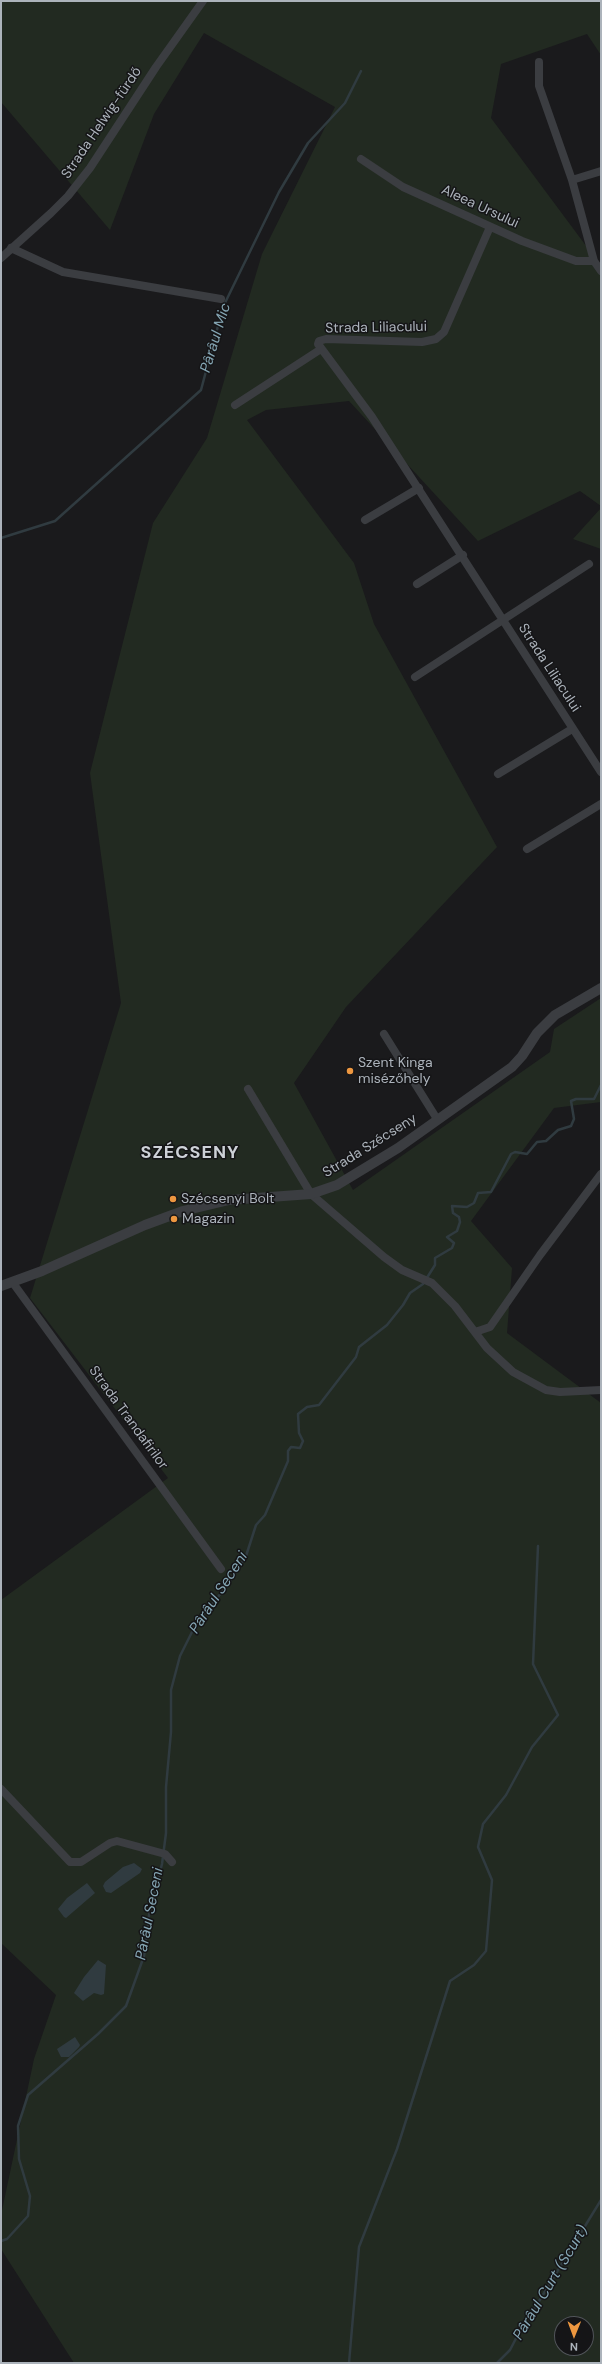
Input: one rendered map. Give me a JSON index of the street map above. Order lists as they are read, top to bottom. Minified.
{"streets":{"street":["Strada Helwig-fürdő","Aleea Ursului","Strada Liliacului","Strada Szécseny","Strada Trandafirilor"]},"crossings":[["Aleea Ursului","Strada Liliacului"],["Strada Szécseny","Strada Trandafirilor"]],"districts":["SZÉCSENY"],"water":["Pârâul Mic","Pârâul Seceni","Pârâul Curt (Scurt)"],"places":["Szent Kinga misézőhely","Szécsenyi Bolt","Magazin"],"north":"bottom"}
